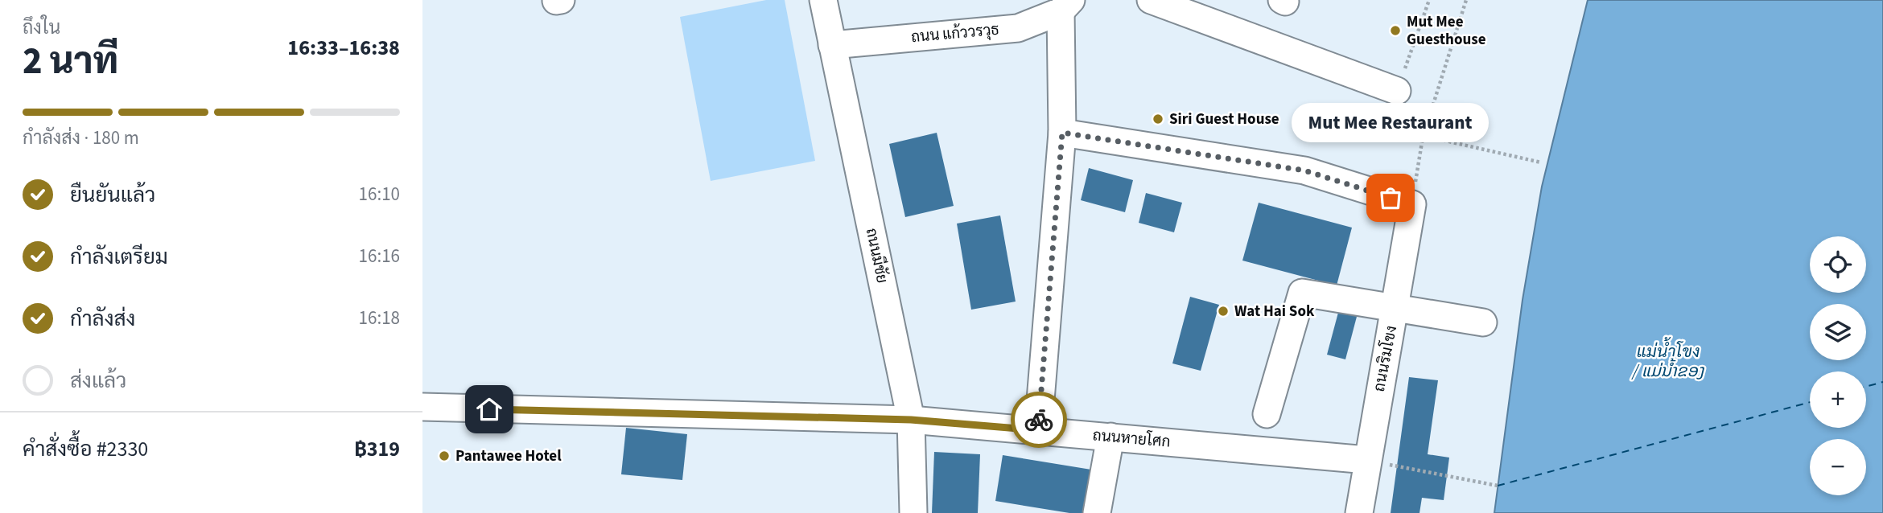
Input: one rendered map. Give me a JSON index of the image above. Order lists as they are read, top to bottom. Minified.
{"streets":{"street":["ถนน แก้ววรวุธ","ถนนมีชัย","ถนนริมโขง","ถนนหายโศก"]},"crossings":[["ถนน แก้ววรวุธ","ถนนมีชัย"],["ถนนมีชัย","ถนนหายโศก"],["ถนนริมโขง","ถนนหายโศก"]],"water":["แม่น้ำโขง / ແມ່ນ້ຳຂອງ"],"places":["Mut Mee Guesthouse","Siri Guest House","Mut Mee Restaurant","Wat Hai Sok","Pantawee Hotel"],"page":{"heading":["2 นาที","ถึงใน","16:33–16:38"],"panel":["คำสั่งซื้อ #2330","฿319"],"bar":"กำลังส่ง · 180 m","bubble":"Mut Mee Restaurant","list":[["ยืนยันแล้ว","16:10"],["กำลังเตรียม","16:16"],["กำลังส่ง","16:18"],"ส่งแล้ว"],"map_buttons":["+","−"]}}
